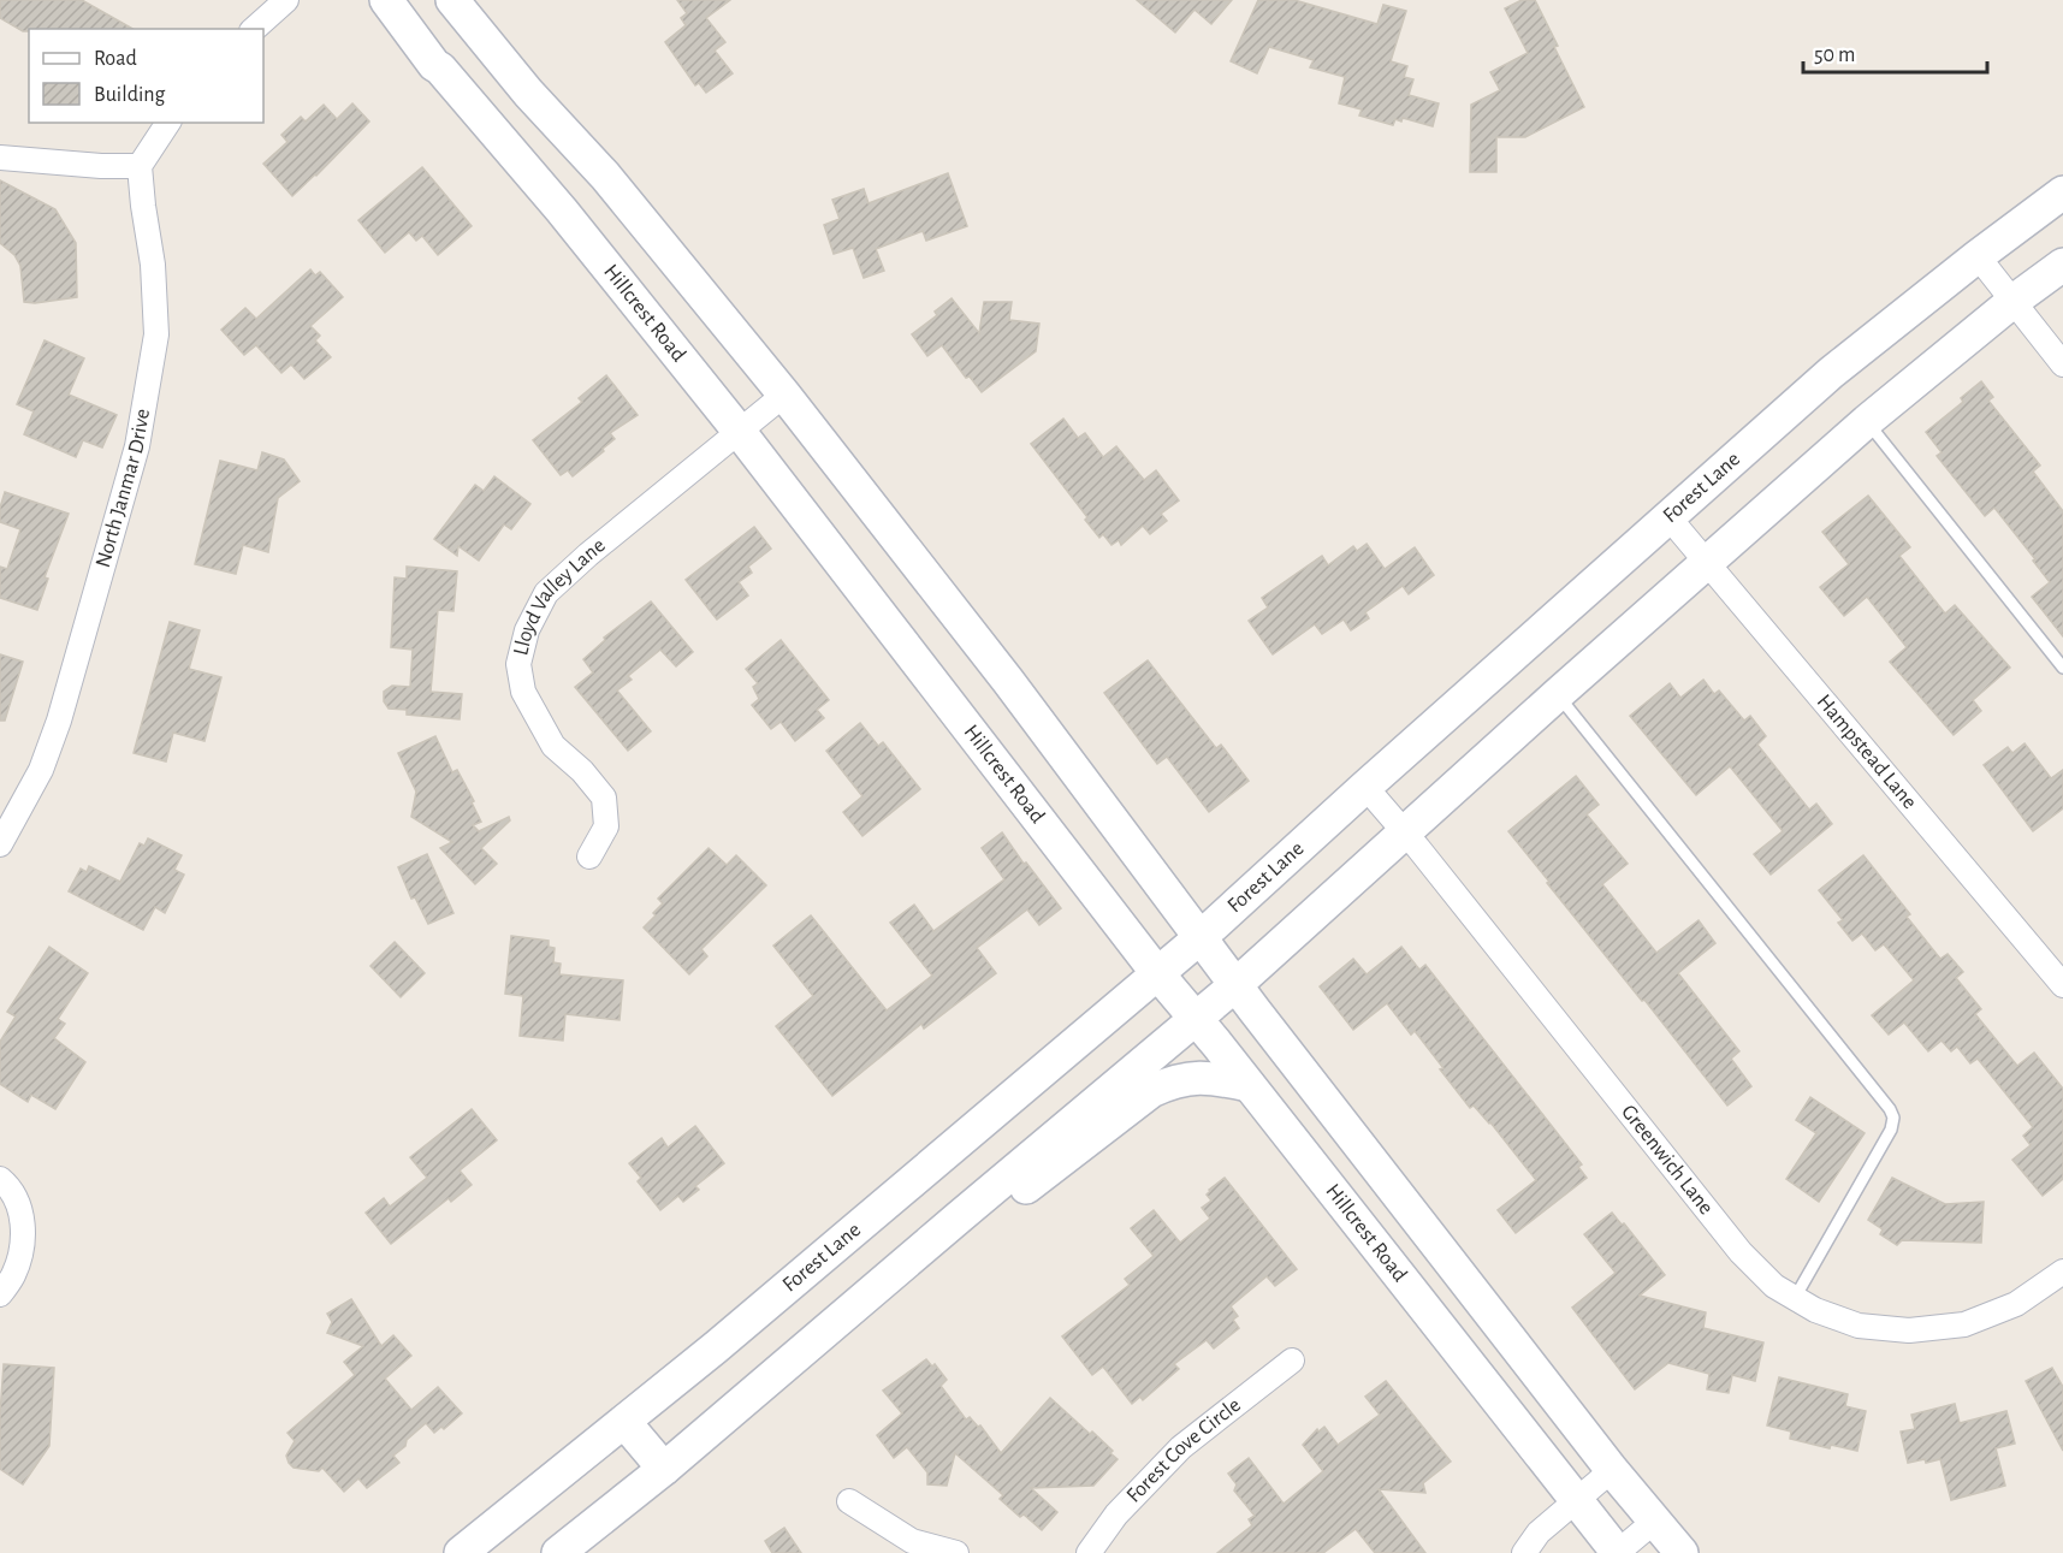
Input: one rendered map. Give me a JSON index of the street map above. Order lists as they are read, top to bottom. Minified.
{"streets":{"main road":["Hillcrest Road","Forest Lane"],"street":["North Janmar Drive","Lloyd Valley Lane","Hampstead Lane","Greenwich Lane","Forest Cove Circle"]},"crossings":[["Hillcrest Road","Forest Lane"],["Hillcrest Road","Lloyd Valley Lane"],["Forest Lane","Hampstead Lane"],["Forest Lane","Greenwich Lane"]],"legend":["Road","Building"],"scale_bar":"50 m"}
